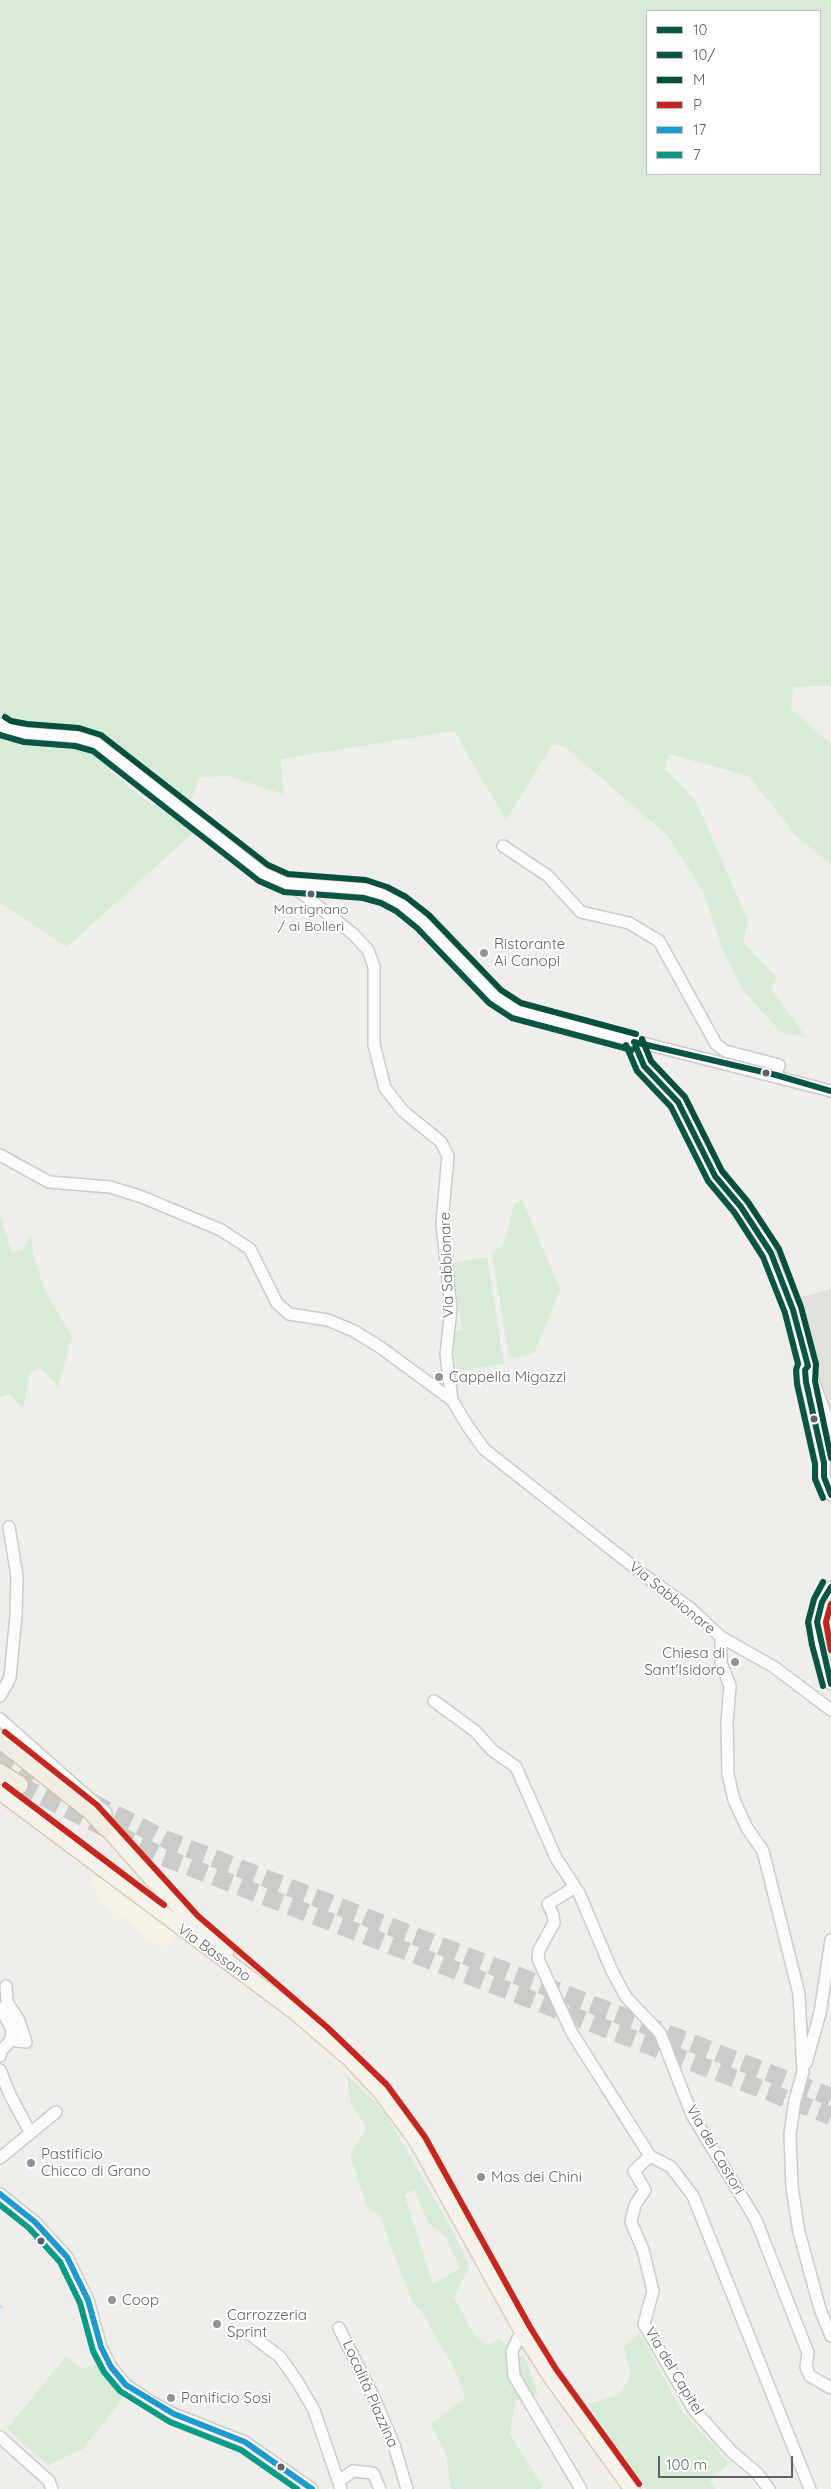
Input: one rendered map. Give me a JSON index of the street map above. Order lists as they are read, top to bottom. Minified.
{"streets":{"main road":["Via Bassano"],"street":["Via Sabbionare","Via dei Castori","Via del Capitel","Località Piazzina"]},"places":["Martignano / ai Bolleri","Ristorante Ai Canopi","Cappella Migazzi","Chiesa di Sant'Isidoro","Pastificio Chicco di Grano","Mas dei Chini","Coop","Carrozzeria Sprint","Panificio Sosi"],"lines":["transit line M","transit line 10/","transit line 10","transit line P","transit line 17","transit line 7"],"legend":["10","10/","M","P","17","7"],"scale_bar":"100 m"}
